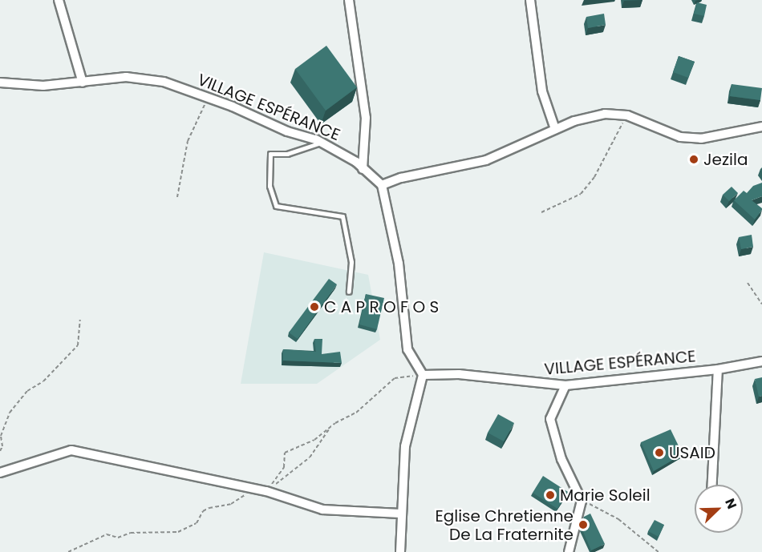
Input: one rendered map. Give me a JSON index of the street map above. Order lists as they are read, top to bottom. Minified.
{"streets":{"street":["VILLAGE ESPÉRANCE"]},"places":["Jezila","C A P R O F O S","USAID","Marie Soleil","Eglise Chretienne De La Fraternite"],"north":"top right"}
